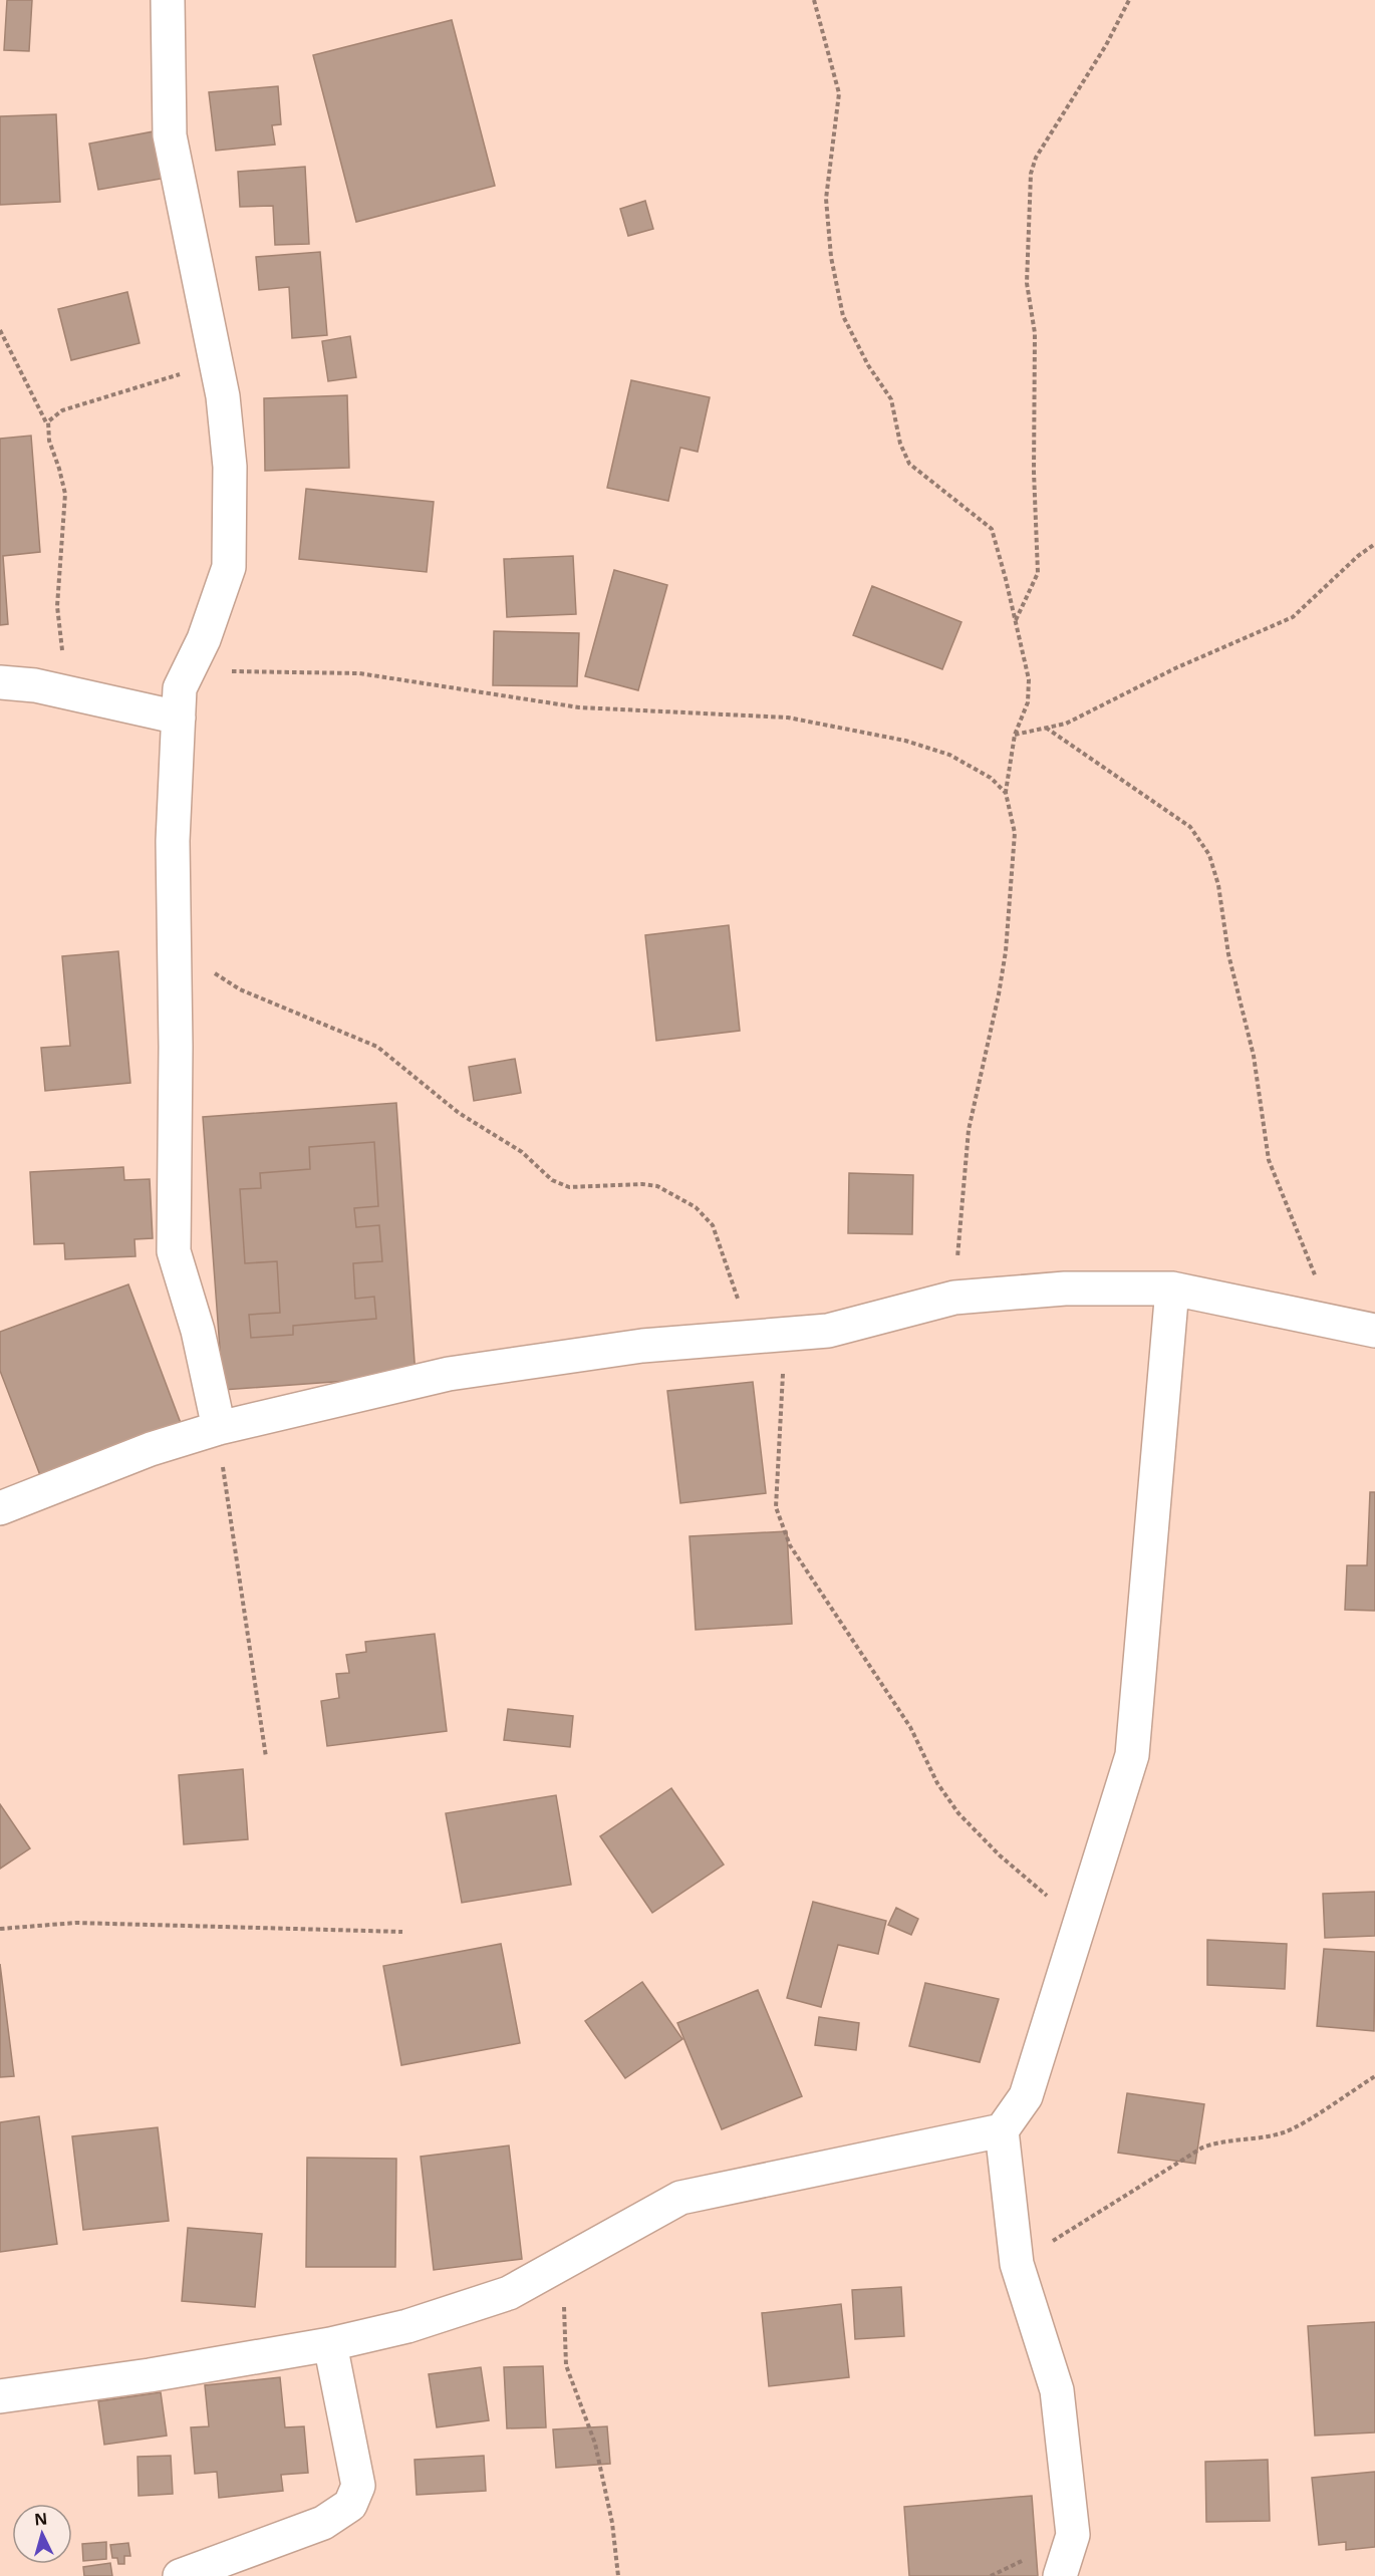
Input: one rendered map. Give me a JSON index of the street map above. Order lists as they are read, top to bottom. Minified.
{"north":"top"}
